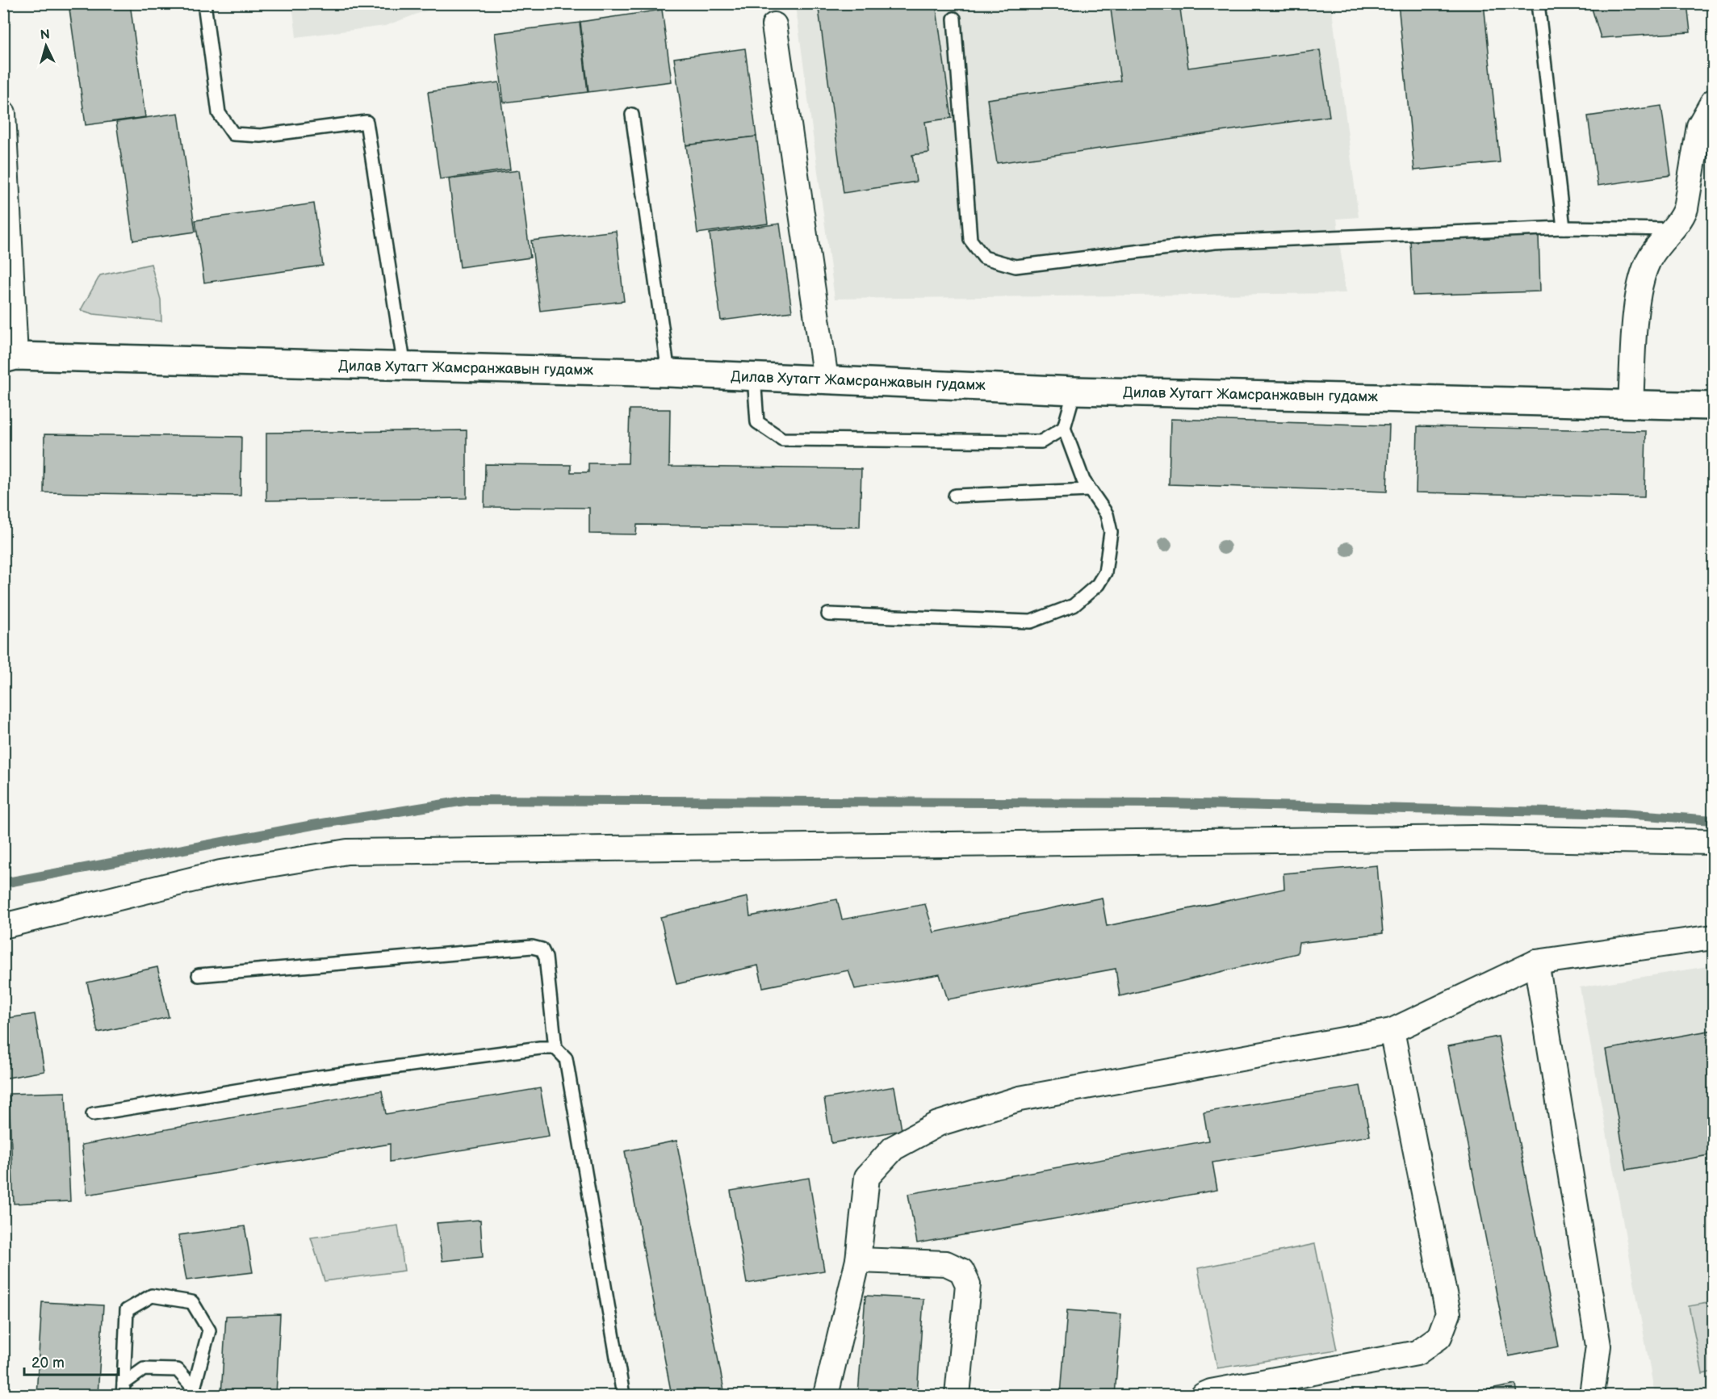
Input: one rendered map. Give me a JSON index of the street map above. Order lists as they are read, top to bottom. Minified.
{"streets":{"main road":["Дилав Хутагт Жамсранжавын гудамж"]},"scale_bar":"20 m","north":"top"}
